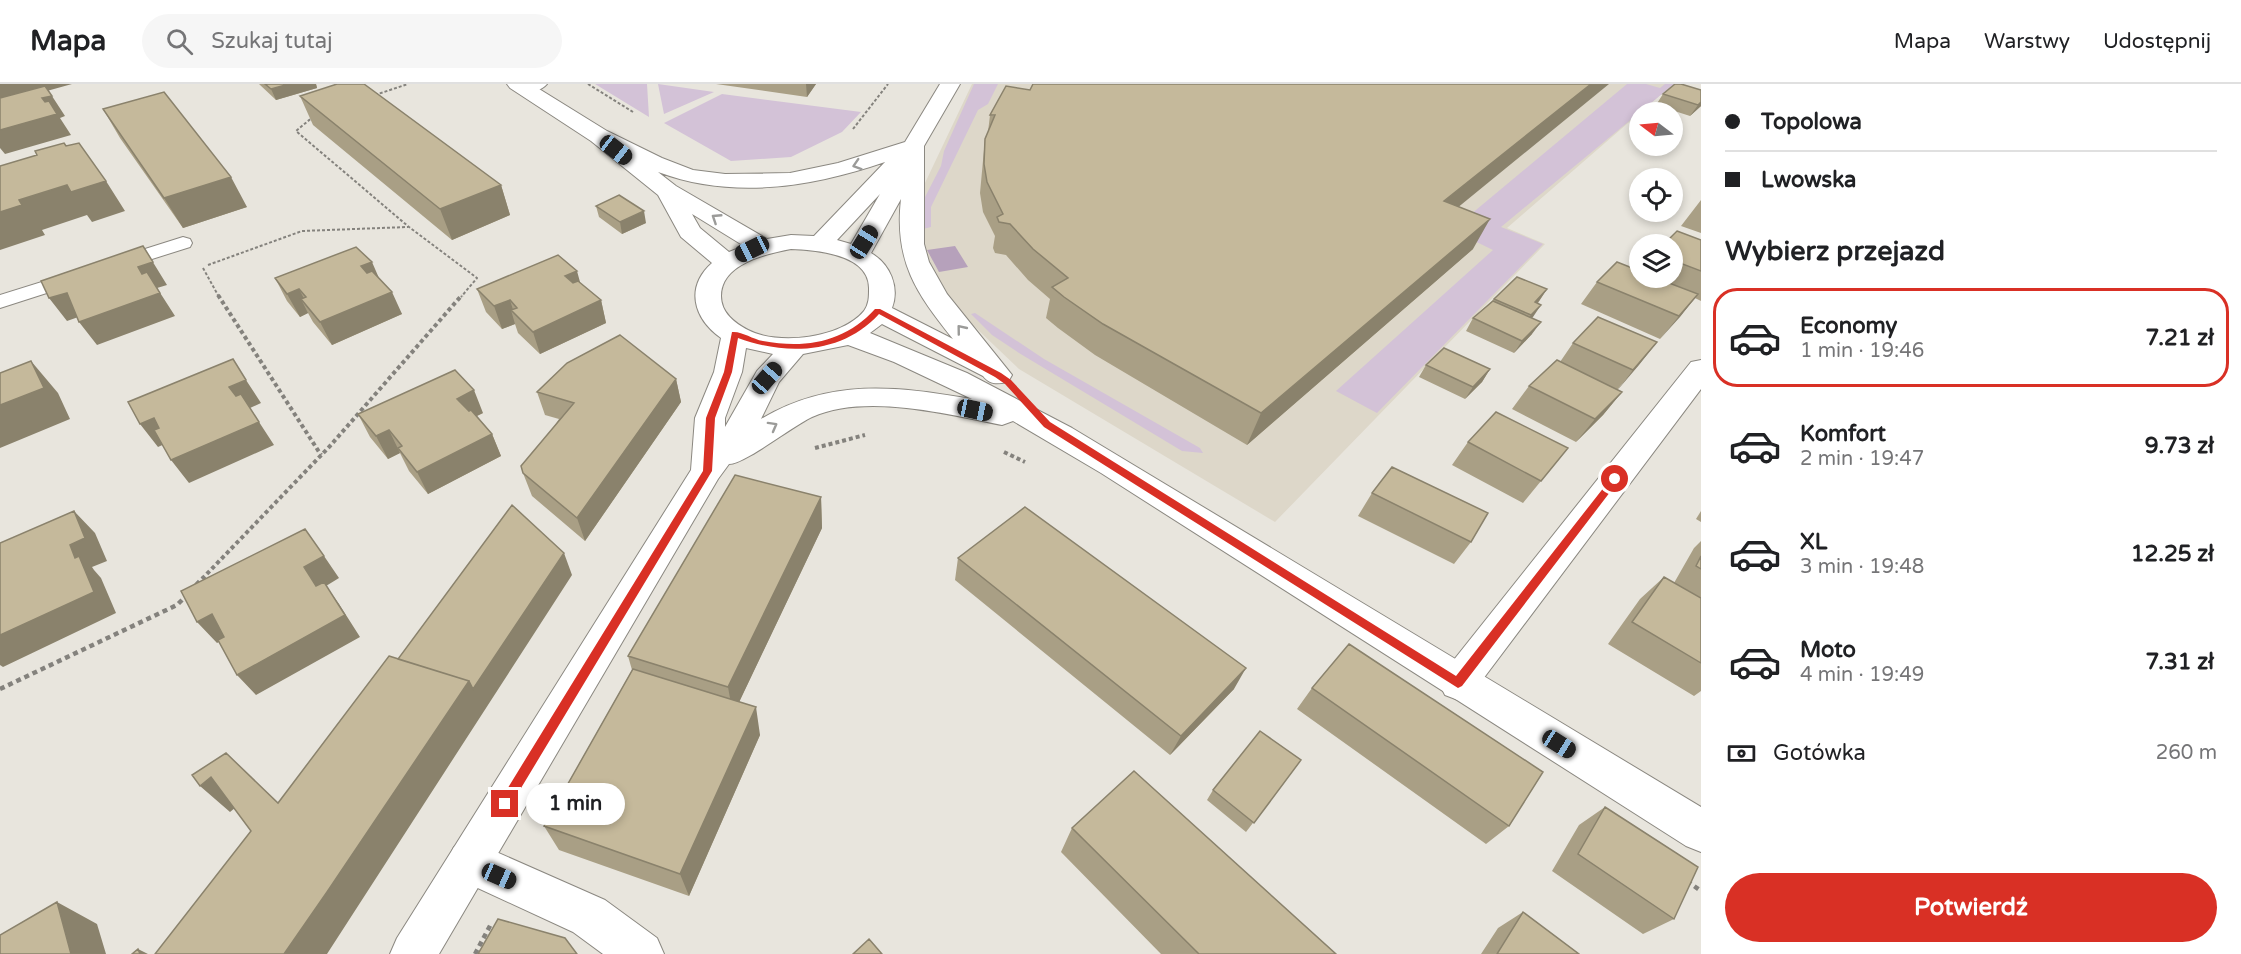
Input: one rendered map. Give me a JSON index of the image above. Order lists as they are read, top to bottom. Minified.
{"north":"left","page":{"header":"Mapa","search":"Szukaj tutaj","nav":["Mapa","Warstwy","Udostępnij"],"banner":["Topolowa","Lwowska"],"heading":"Wybierz przejazd","list":[{"name":"Economy","note":"1 min · 19:46","value":"7.21 zł"},{"name":"Komfort","note":"2 min · 19:47","value":"9.73 zł"},{"name":"XL","note":"3 min · 19:48","value":"12.25 zł"},{"name":"Moto","note":"4 min · 19:49","value":"7.31 zł"}],"pay":["Gotówka","260 m"],"bubble":"1 min","buttons":"Potwierdź"}}
